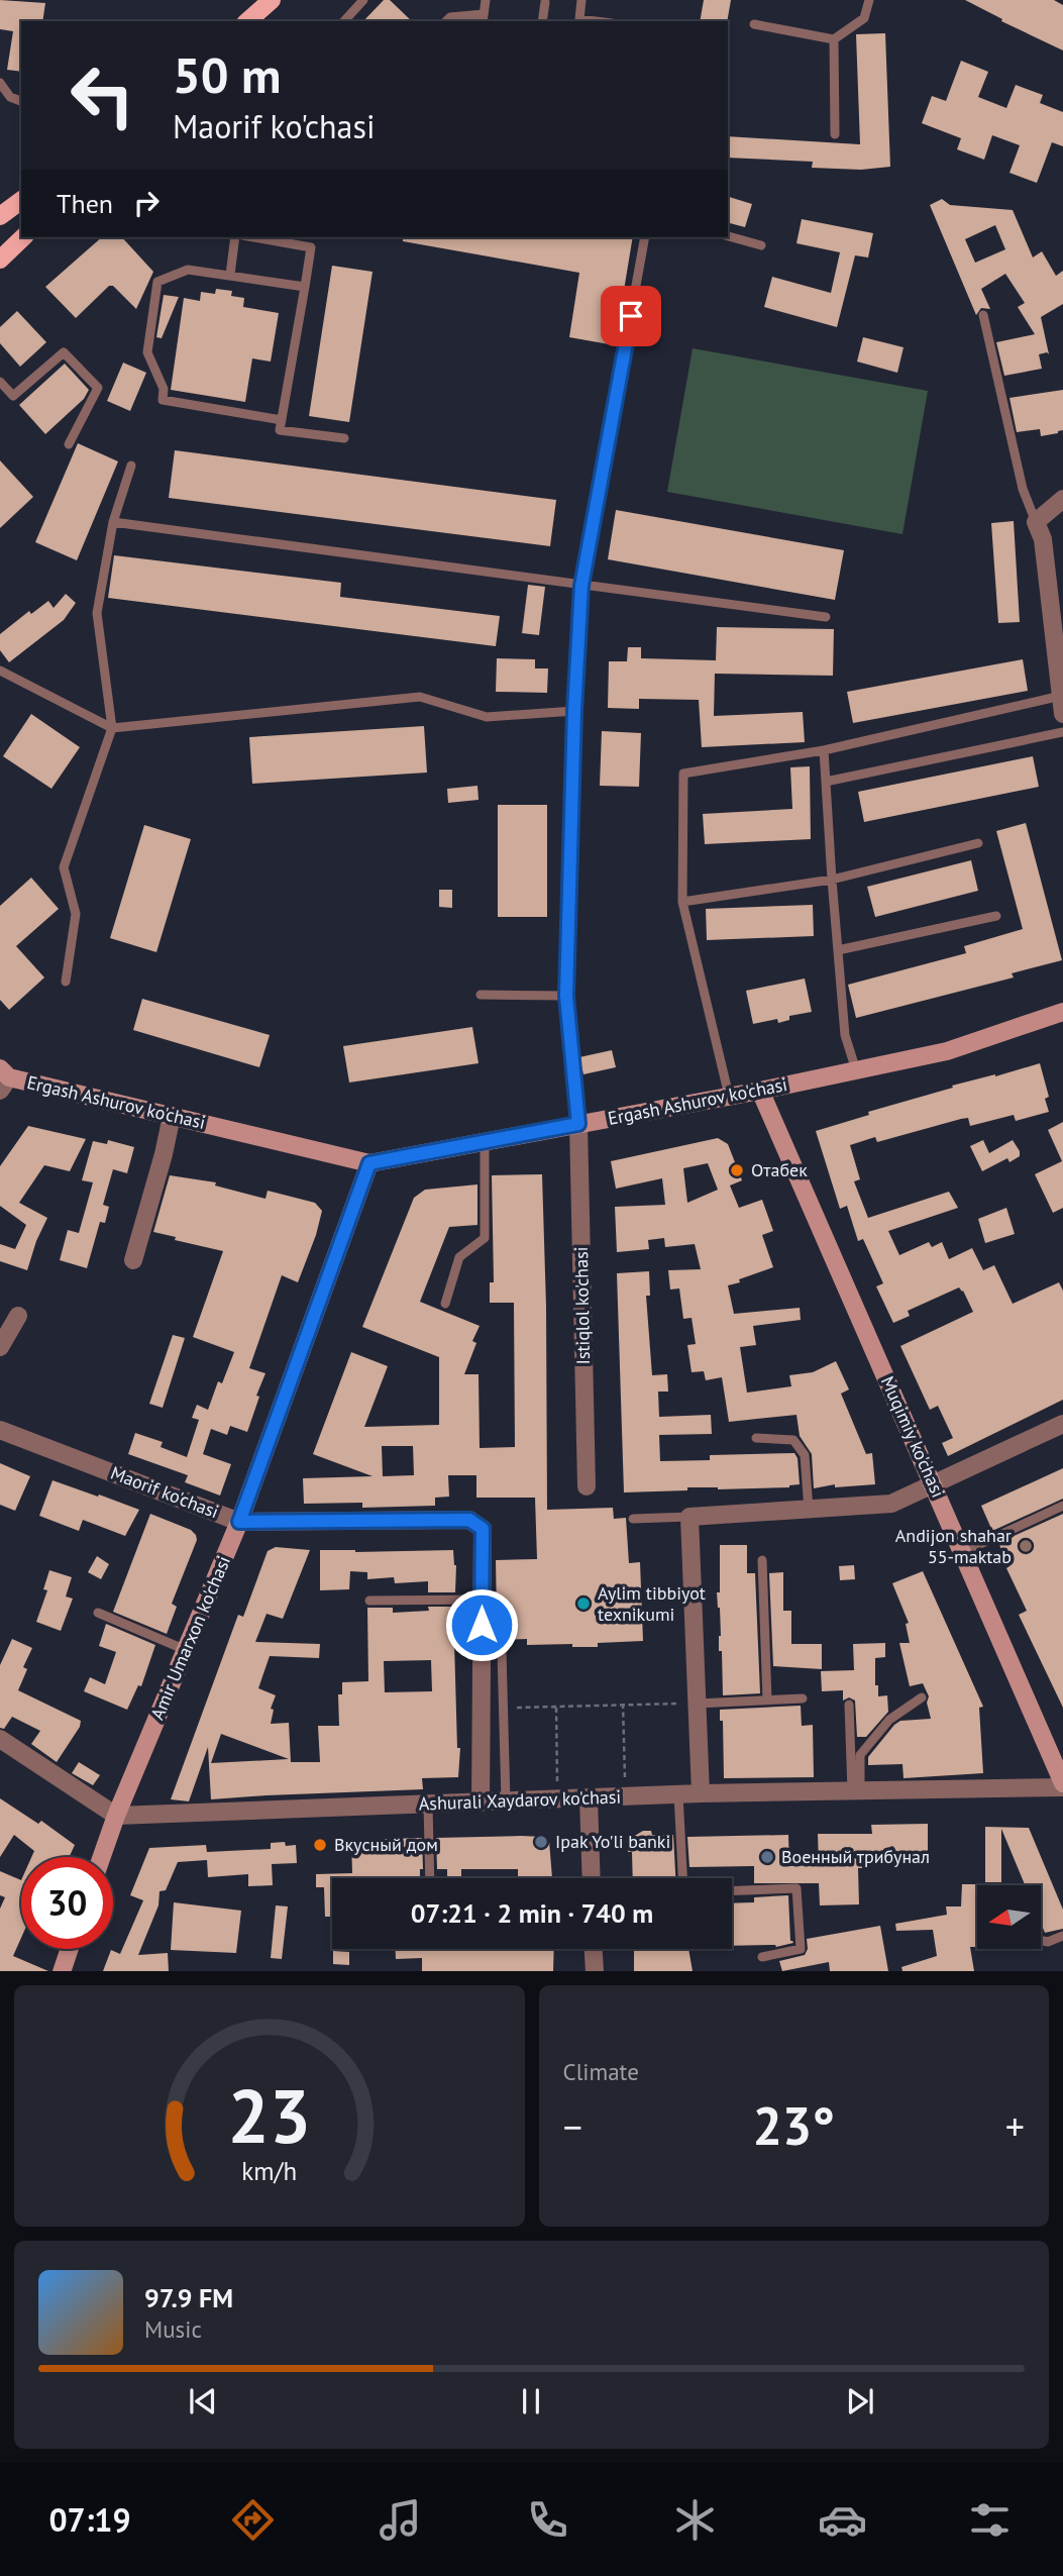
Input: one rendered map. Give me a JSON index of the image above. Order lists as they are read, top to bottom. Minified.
{"streets":{"street":["Ergash Ashurov ko'chasi","Istiqlol ko'chasi","Muqimiy ko'chasi","Maorif ko'chasi","Amir Umarxon ko'chasi","Ashurali Xaydarov ko'chasi"]},"crossings":[["Ergash Ashurov ko'chasi","Istiqlol ko'chasi"],["Ergash Ashurov ko'chasi","Muqimiy ko'chasi"],["Ergash Ashurov ko'chasi","Amir Umarxon ko'chasi"],["Muqimiy ko'chasi","Ashurali Xaydarov ko'chasi"],["Maorif ko'chasi","Amir Umarxon ko'chasi"],["Maorif ko'chasi","Ashurali Xaydarov ko'chasi"],["Amir Umarxon ko'chasi","Ashurali Xaydarov ko'chasi"]],"places":["Отабек","Andijon shahar 55-maktab","Aylim tibbiyot texnikumi","Ipak Yo'li banki","Вкусный дом","Военный трибунал"],"north":"left","page":{"turn":["50 m","Maorif ko'chasi"],"then":"Then","limit":"30","trip":"07:21 · 2 min · 740 m","tile":"Climate","heat":["−","23°","+"],"song":["97.9 FM","Music"],"tabs":"07:19","gauge":["23","km/h"]}}
